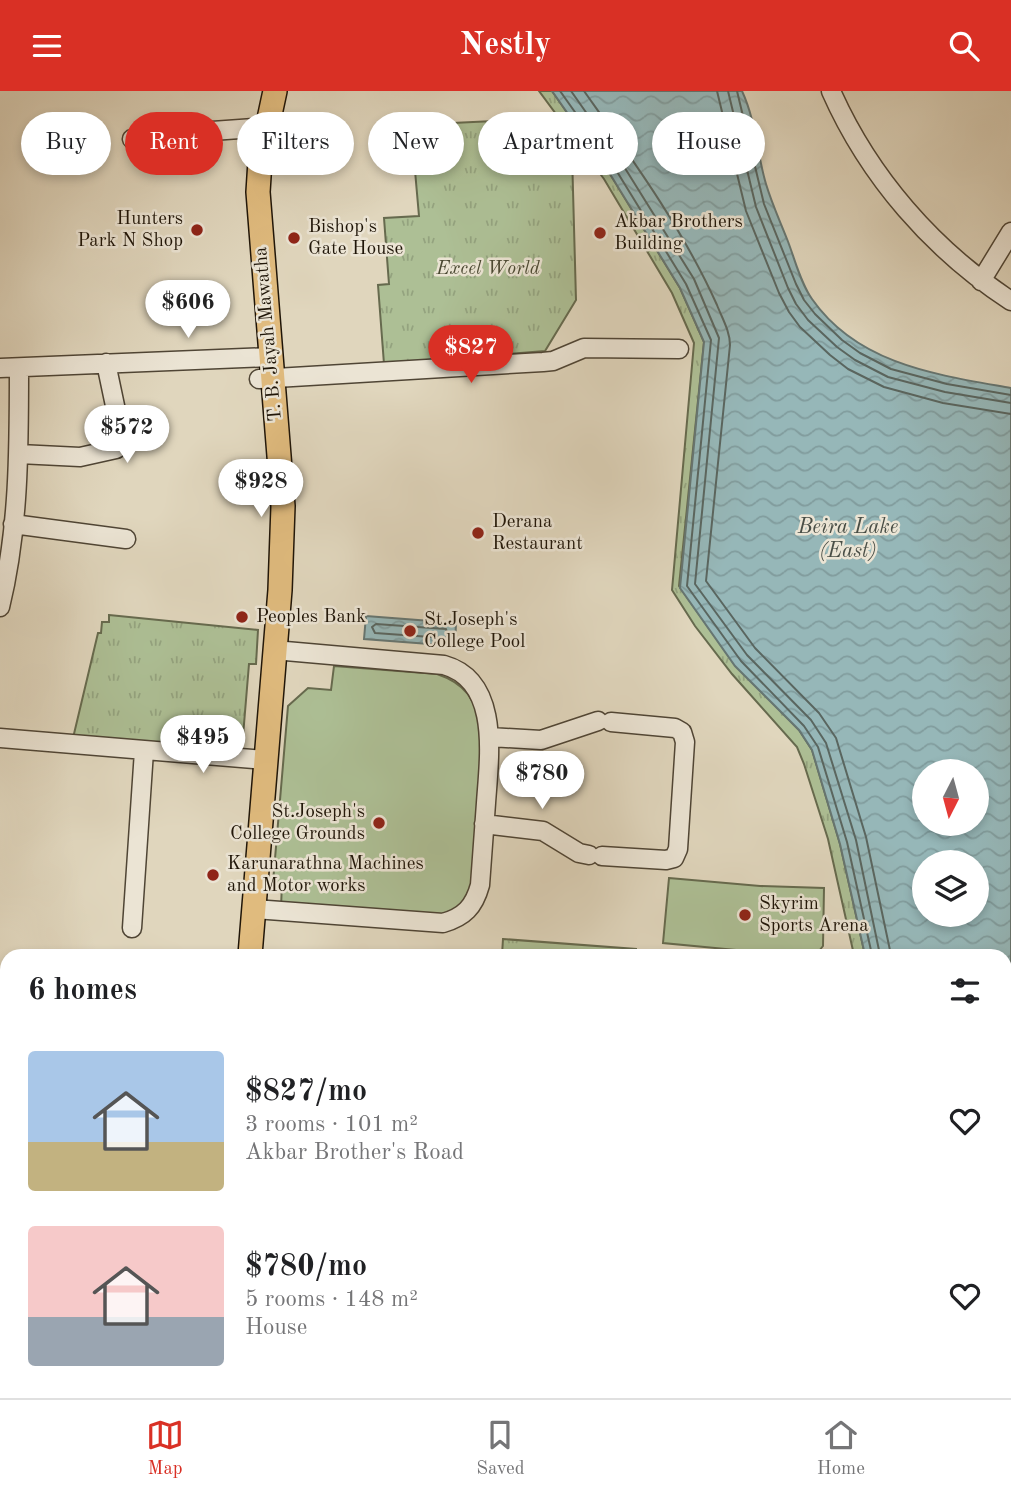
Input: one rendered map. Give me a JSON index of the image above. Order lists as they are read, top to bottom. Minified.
{"streets":{"main road":["T. B. Jayah Mawatha"]},"water":["Beira Lake (East)"],"parks":["Excel World"],"places":["Hunters Park N Shop","Akbar Brothers Building","Bishop's Gate House","Derana Restaurant","Peoples Bank","St.Joseph's College Pool","St.Joseph's College Grounds","Karunarathna Machines and Motor works","Skyrim Sports Arena"],"north":"bottom","page":{"header":"Nestly","chip":["Buy","Rent","Filters","New","Apartment","House"],"price":["$606","$827","$572","$928","$495","$780"],"heading":"6 homes","list":[{"name":"$827/mo","note":"3 rooms · 101 m² · Akbar Brother's Road"},{"name":"$780/mo","note":"5 rooms · 148 m² · House"}],"tabs":["Map","Saved","Home"]}}
